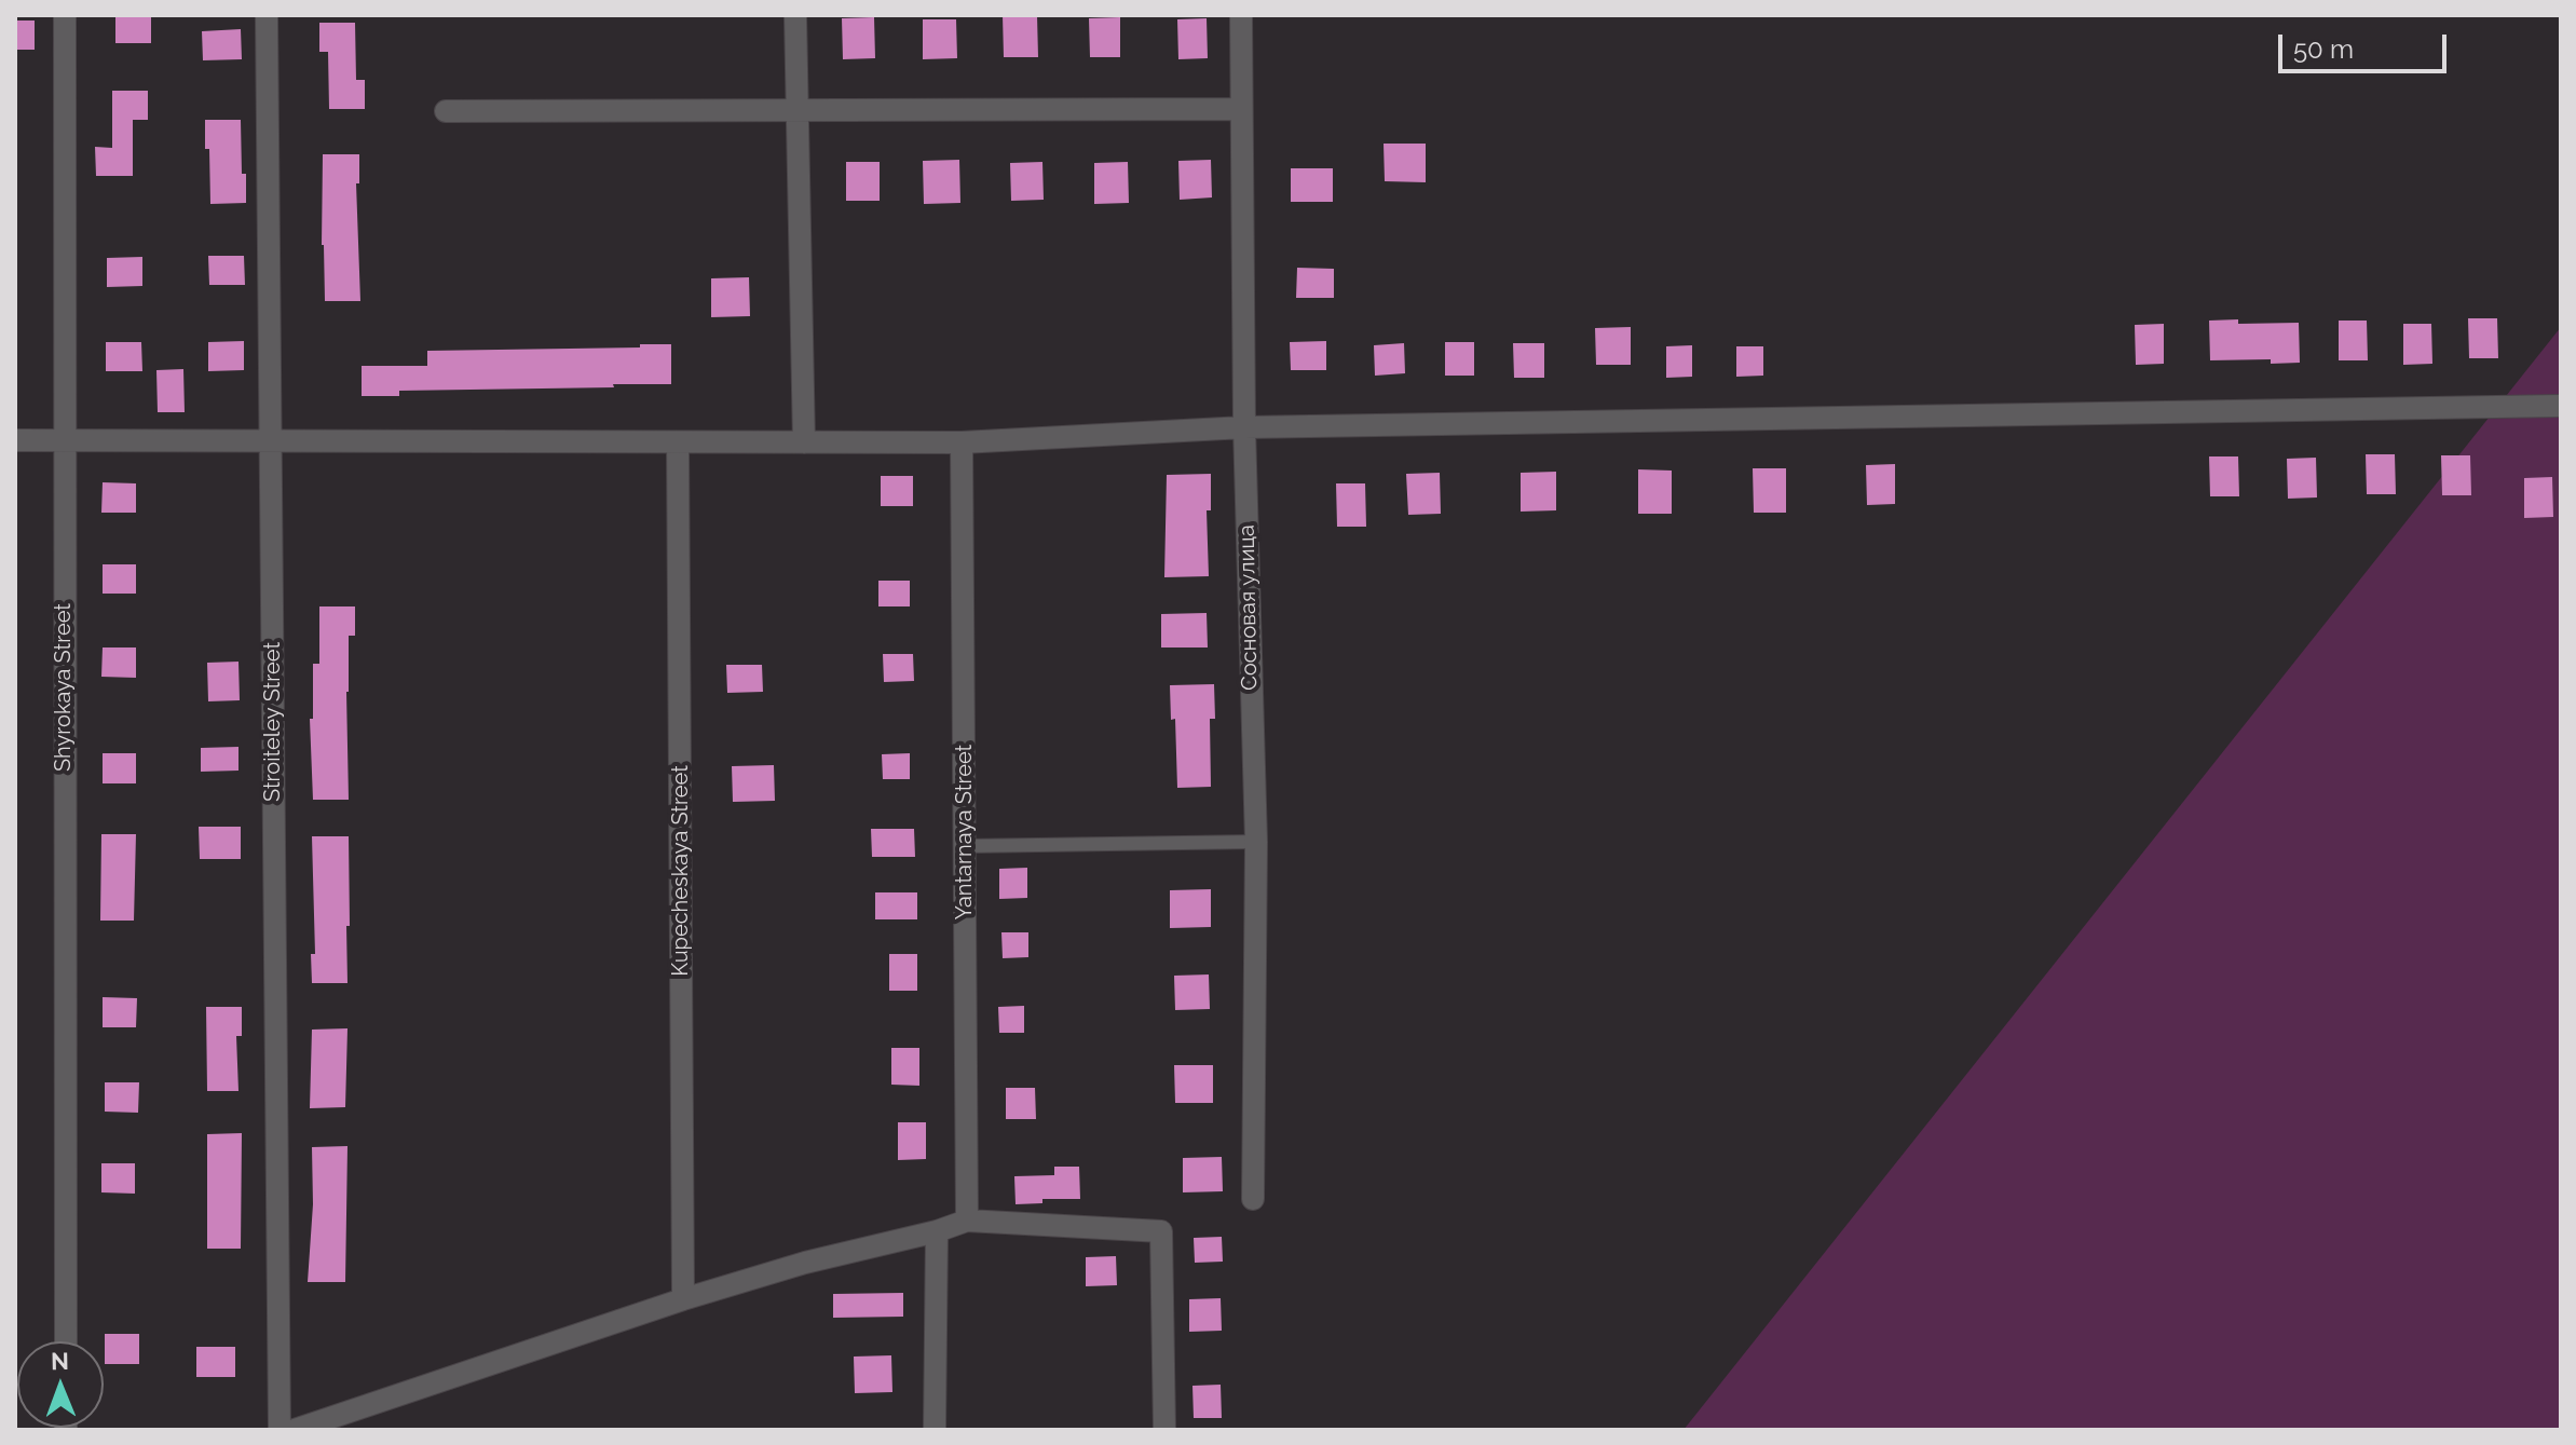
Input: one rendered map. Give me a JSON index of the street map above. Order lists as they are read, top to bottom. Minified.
{"streets":{"street":["Сосновая улица","Shyrokaya Street","Stroiteley Street","Yantarnaya Street","Kupecheskaya Street"]},"scale_bar":"50 m","north":"top"}
